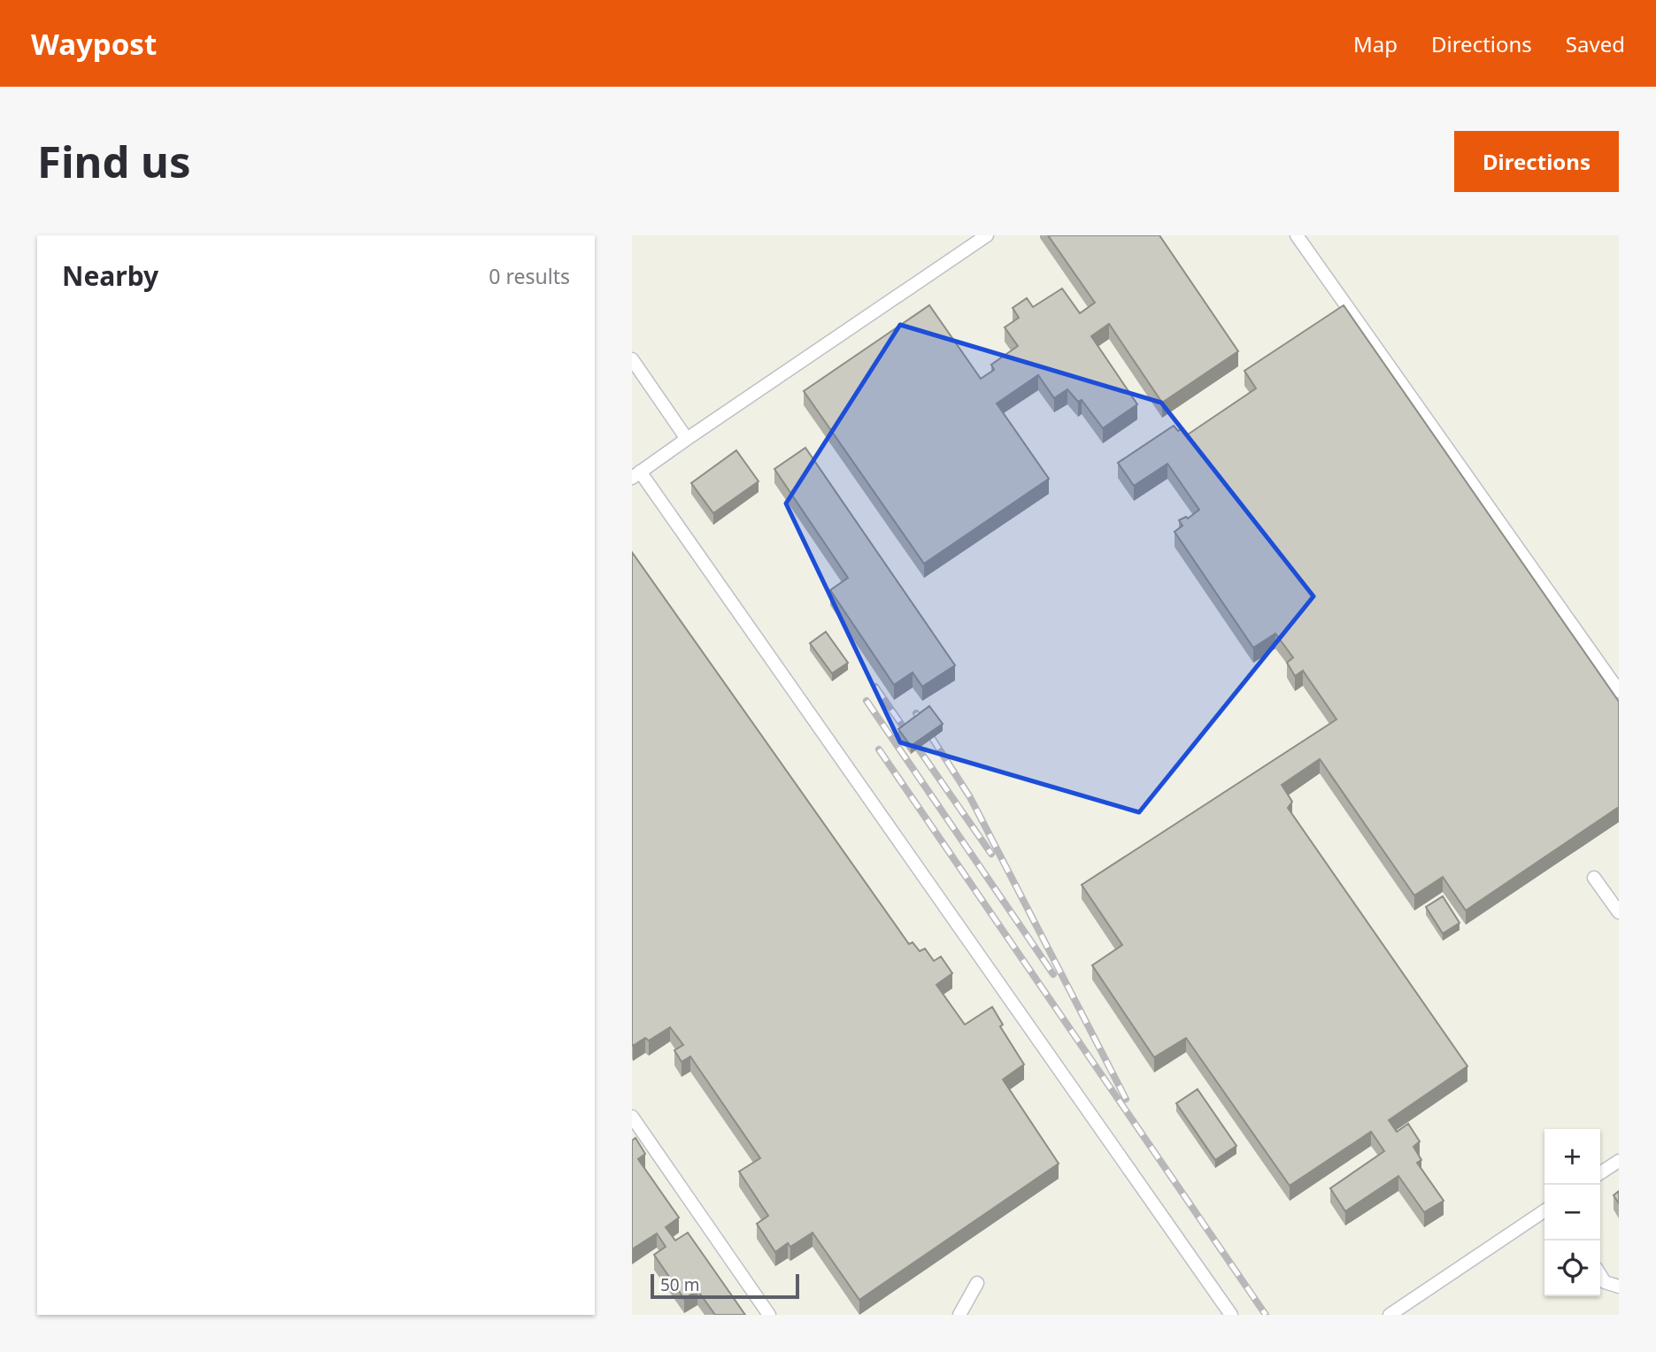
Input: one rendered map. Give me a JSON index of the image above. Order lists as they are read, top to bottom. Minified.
{"scale_bar":"50 m","page":{"header":"Waypost","nav":["Map","Directions","Saved"],"buttons":"Directions","title":"Find us","heading":["Nearby","0 results"],"map_buttons":["+","−"],"scale":"50 m"}}
